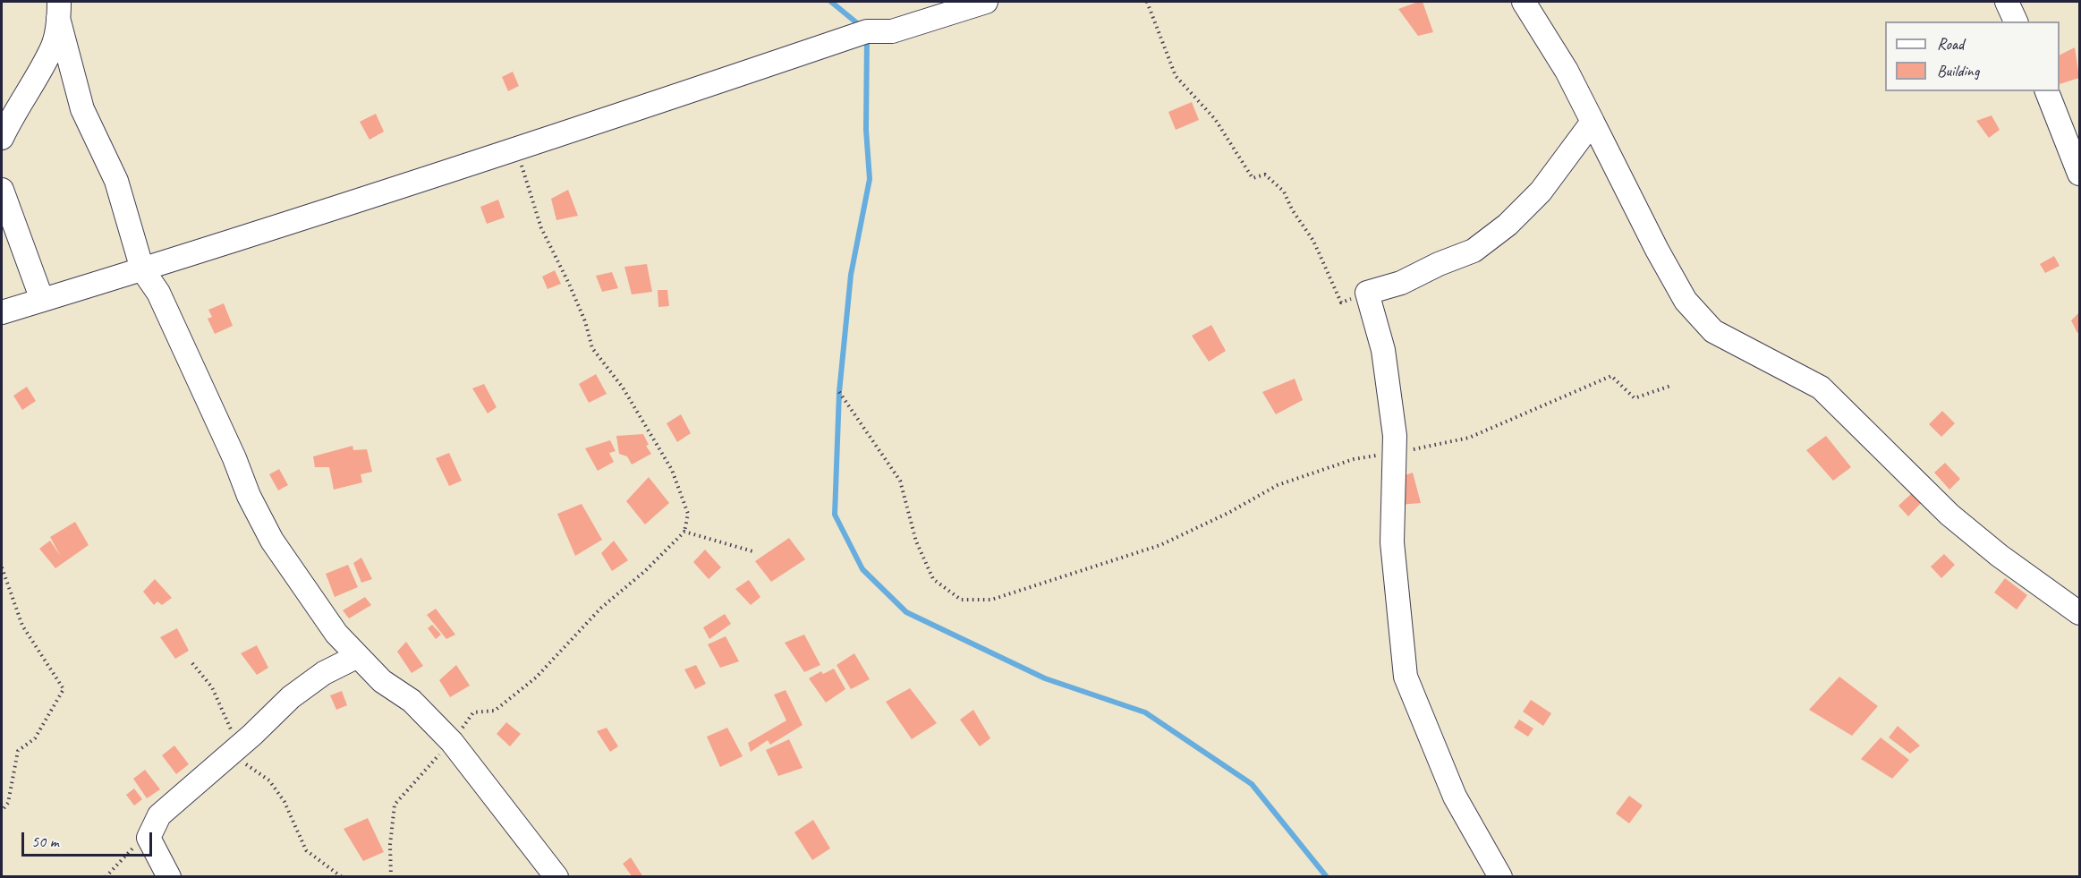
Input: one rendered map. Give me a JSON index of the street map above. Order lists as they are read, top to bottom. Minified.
{"legend":["Road","Building"],"scale_bar":"50 m"}
